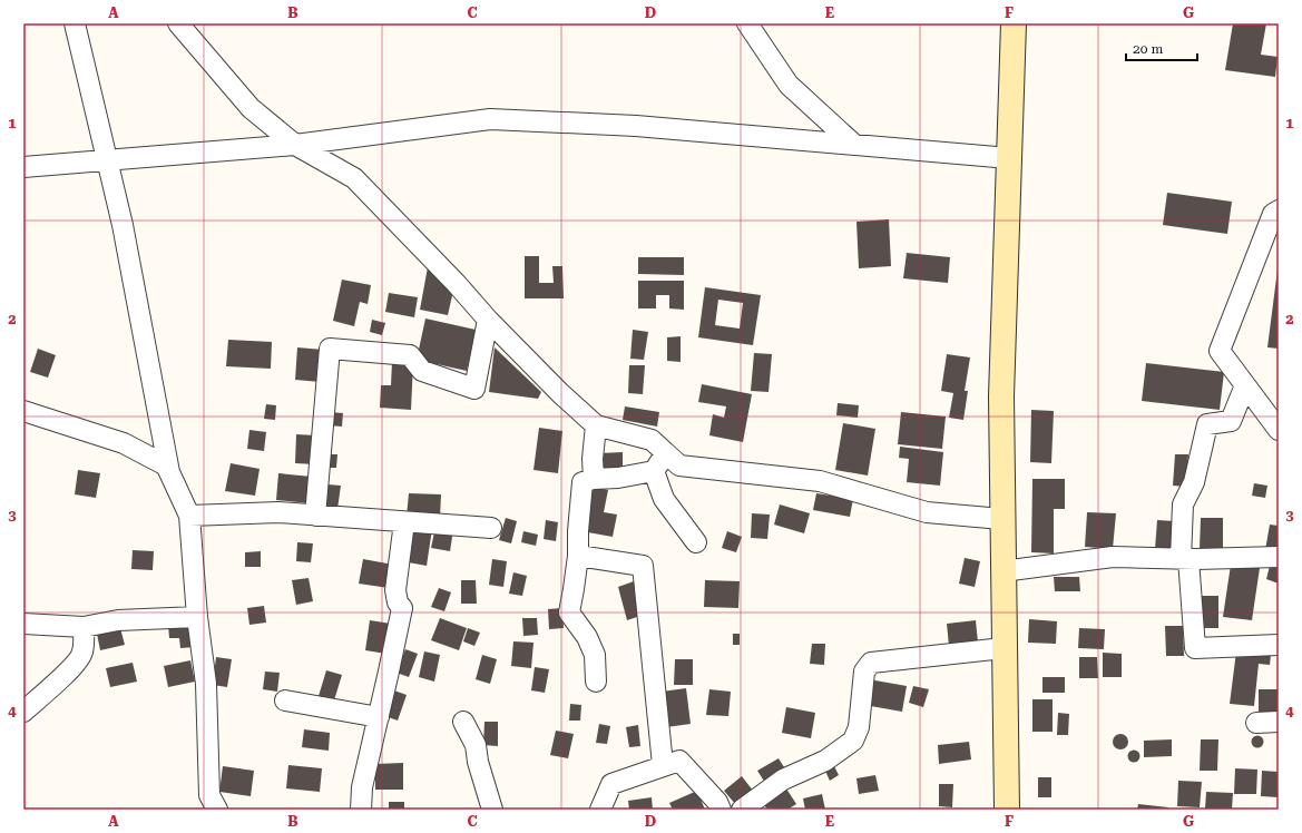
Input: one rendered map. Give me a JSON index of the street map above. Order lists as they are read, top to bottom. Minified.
{"scale_bar":"20 m","grid":{"columns":["A","B","C","D","E","F","G"],"rows":["1","2","3","4"]}}
